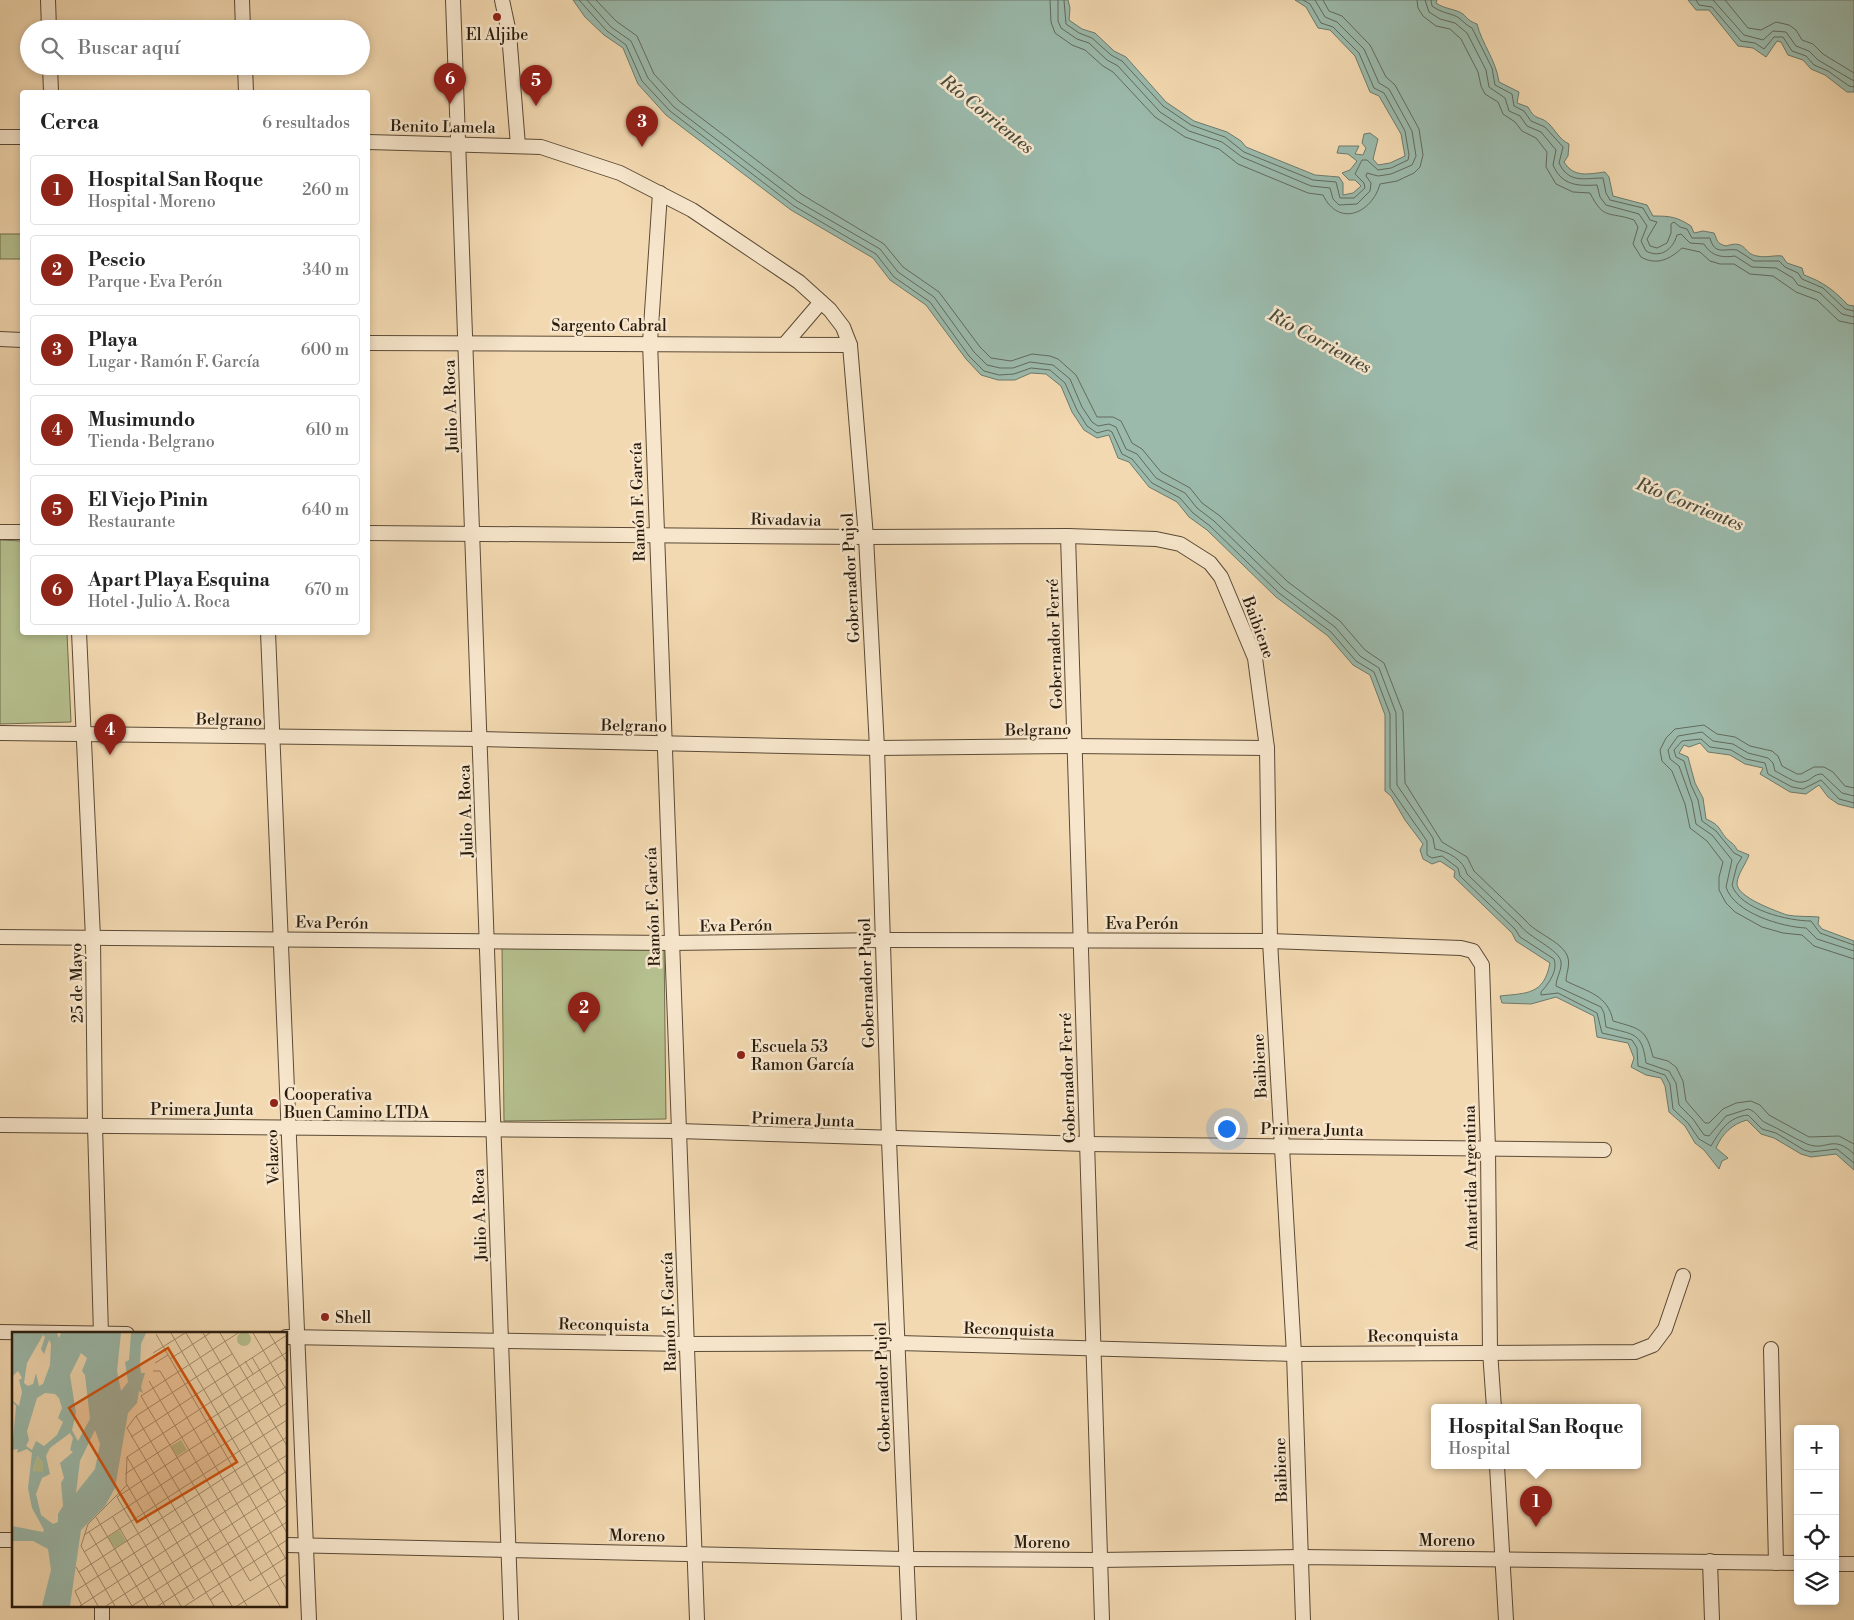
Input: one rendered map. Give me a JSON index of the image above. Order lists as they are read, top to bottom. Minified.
{"streets":{"street":["Benito Lamela","Sargento Cabral","Julio A. Roca","Ramón F. García","Rivadavia","Gobernador Pujol","Baibiene","Gobernador Ferré","Belgrano","Eva Perón","25 de Mayo","Primera Junta","Velazco","Antartida Argentina","Reconquista","Moreno"]},"crossings":[["Benito Lamela","Sargento Cabral"],["Benito Lamela","Julio A. Roca"],["Benito Lamela","Ramón F. García"],["Benito Lamela","Gobernador Pujol"],["Sargento Cabral","Julio A. Roca"],["Sargento Cabral","Ramón F. García"],["Sargento Cabral","Gobernador Pujol"],["Julio A. Roca","Rivadavia"],["Julio A. Roca","Belgrano"],["Julio A. Roca","Eva Perón"],["Julio A. Roca","Primera Junta"],["Julio A. Roca","Reconquista"],["Julio A. Roca","Moreno"],["Ramón F. García","Rivadavia"],["Ramón F. García","Belgrano"],["Ramón F. García","Eva Perón"],["Ramón F. García","Primera Junta"],["Ramón F. García","Reconquista"],["Ramón F. García","Moreno"],["Rivadavia","Gobernador Pujol"],["Rivadavia","Baibiene"],["Rivadavia","Gobernador Ferré"],["Gobernador Pujol","Belgrano"],["Gobernador Pujol","Eva Perón"],["Gobernador Pujol","Primera Junta"],["Gobernador Pujol","Reconquista"],["Gobernador Pujol","Moreno"],["Baibiene","Belgrano"],["Baibiene","Eva Perón"],["Baibiene","Primera Junta"],["Baibiene","Reconquista"],["Baibiene","Moreno"],["Gobernador Ferré","Belgrano"],["Gobernador Ferré","Eva Perón"],["Gobernador Ferré","Primera Junta"],["Gobernador Ferré","Reconquista"],["Gobernador Ferré","Moreno"],["Belgrano","25 de Mayo"],["Belgrano","Velazco"],["Eva Perón","25 de Mayo"],["Eva Perón","Velazco"],["Eva Perón","Antartida Argentina"],["25 de Mayo","Primera Junta"],["Primera Junta","Velazco"],["Primera Junta","Antartida Argentina"],["Velazco","Reconquista"],["Velazco","Moreno"],["Antartida Argentina","Reconquista"]],"water":["Río Corrientes"],"places":["El Aljibe","Escuela 53 Ramon García","Cooperativa Buen Camino LTDA","Shell"],"page":{"search":"Buscar aquí","pins":["6","5","3","4","2","1"],"heading":["Cerca","6 resultados"],"list":[{"mark":"1","name":"Hospital San Roque","note":"Hospital · Moreno","value":"260 m"},{"mark":"2","name":"Pescio","note":"Parque · Eva Perón","value":"340 m"},{"mark":"3","name":"Playa","note":"Lugar · Ramón F. García","value":"600 m"},{"mark":"4","name":"Musimundo","note":"Tienda · Belgrano","value":"610 m"},{"mark":"5","name":"El Viejo Pinin","note":"Restaurante","value":"640 m"},{"mark":"6","name":"Apart Playa Esquina","note":"Hotel · Julio A. Roca","value":"670 m"}],"popup":["Hospital San Roque","Hospital"],"map_buttons":["+","−"]}}
